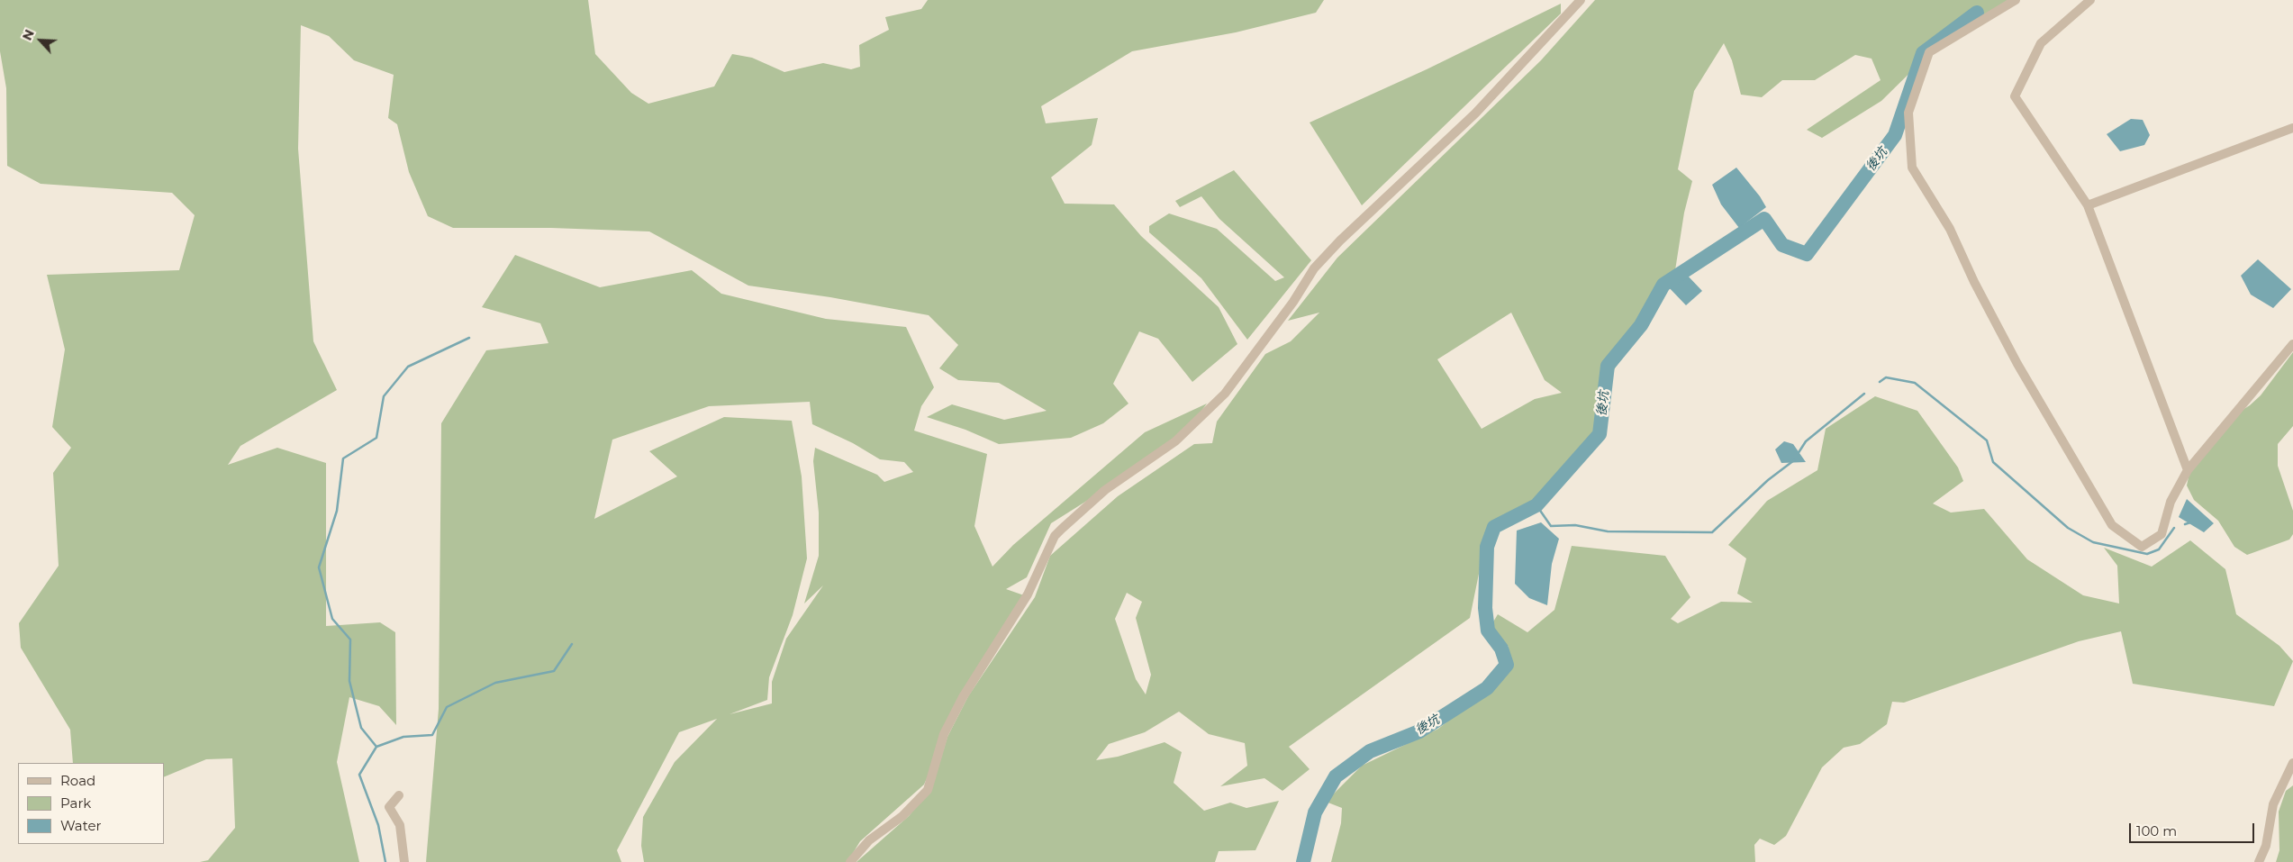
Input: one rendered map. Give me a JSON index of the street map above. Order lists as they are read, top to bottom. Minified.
{"water":["後坑"],"legend":["Road","Park","Water"],"scale_bar":"100 m","north":"top left"}
